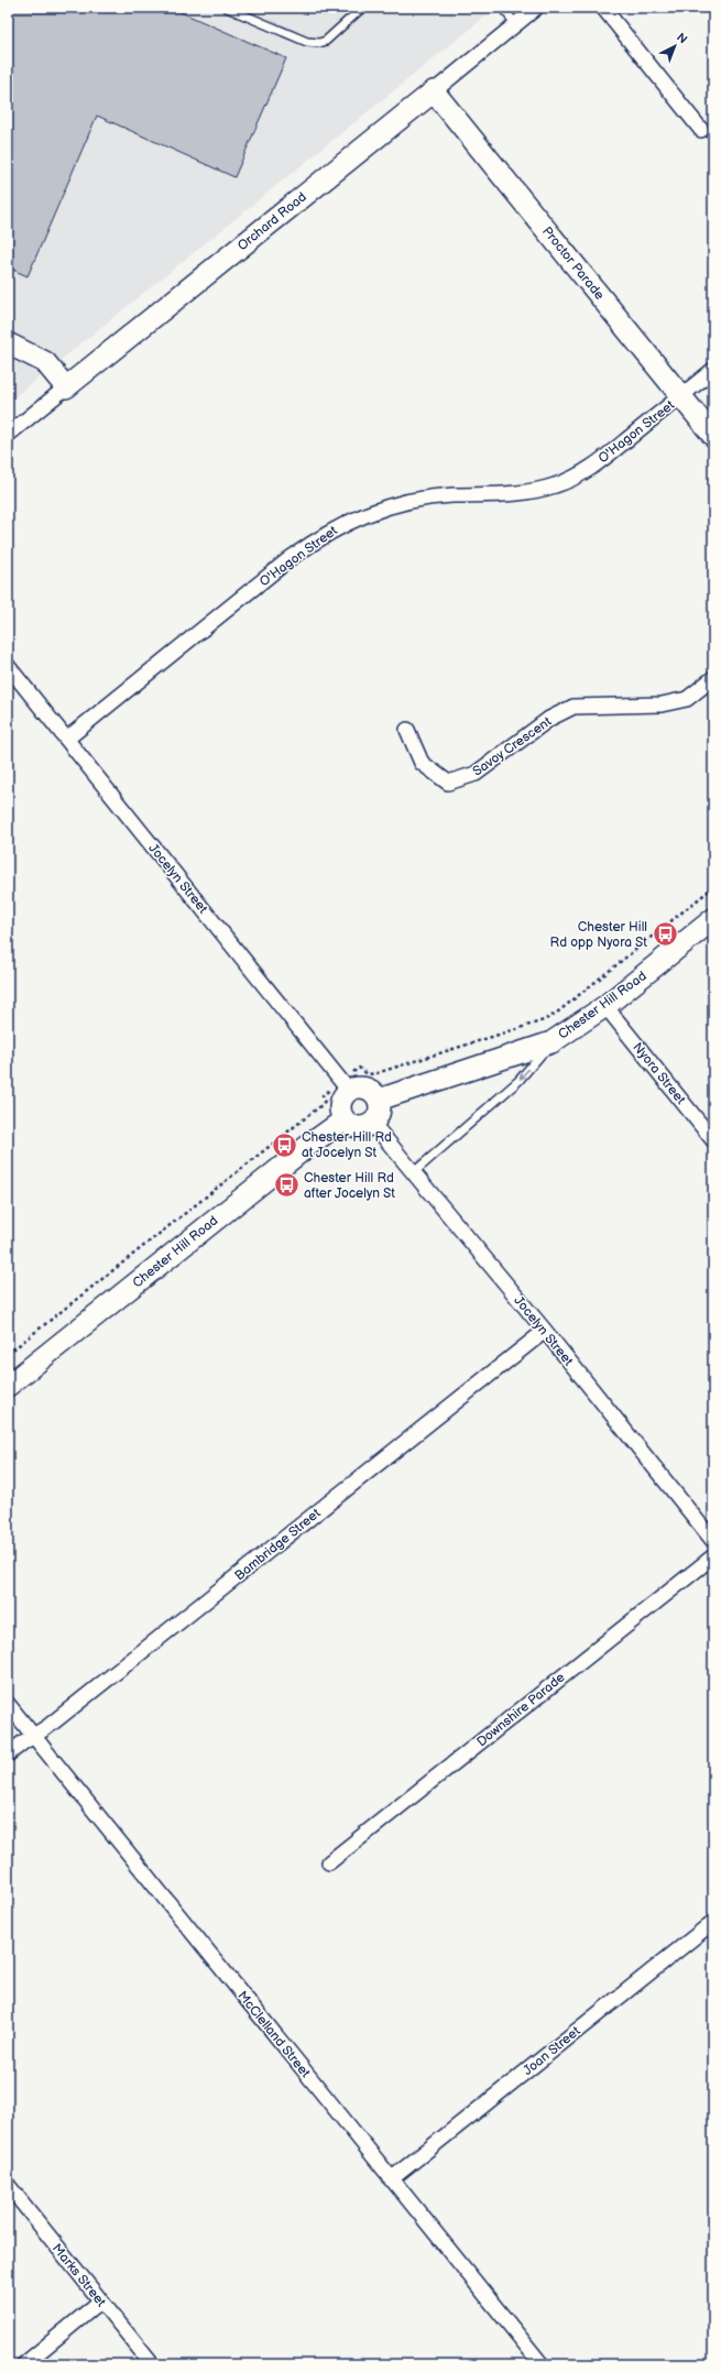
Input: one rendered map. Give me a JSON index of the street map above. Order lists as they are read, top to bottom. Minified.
{"streets":{"street":["Orchard Road","Proctor Parade","O'Hagon Street","Savoy Crescent","Jocelyn Street","Chester Hill Road","Nyora Street","Bambridge Street","Downshire Parade","McClelland Street","Joan Street","Marks Street"]},"crossings":[["Orchard Road","Proctor Parade"],["Proctor Parade","O'Hagon Street"],["O'Hagon Street","Jocelyn Street"],["Jocelyn Street","Chester Hill Road"],["Jocelyn Street","Bambridge Street"],["Chester Hill Road","Nyora Street"],["Bambridge Street","McClelland Street"],["McClelland Street","Joan Street"]],"places":{"bus stop":["Chester Hill Rd opp Nyora St","Chester Hill Rd at Jocelyn St","Chester Hill Rd after Jocelyn St"]},"north":"top right"}
